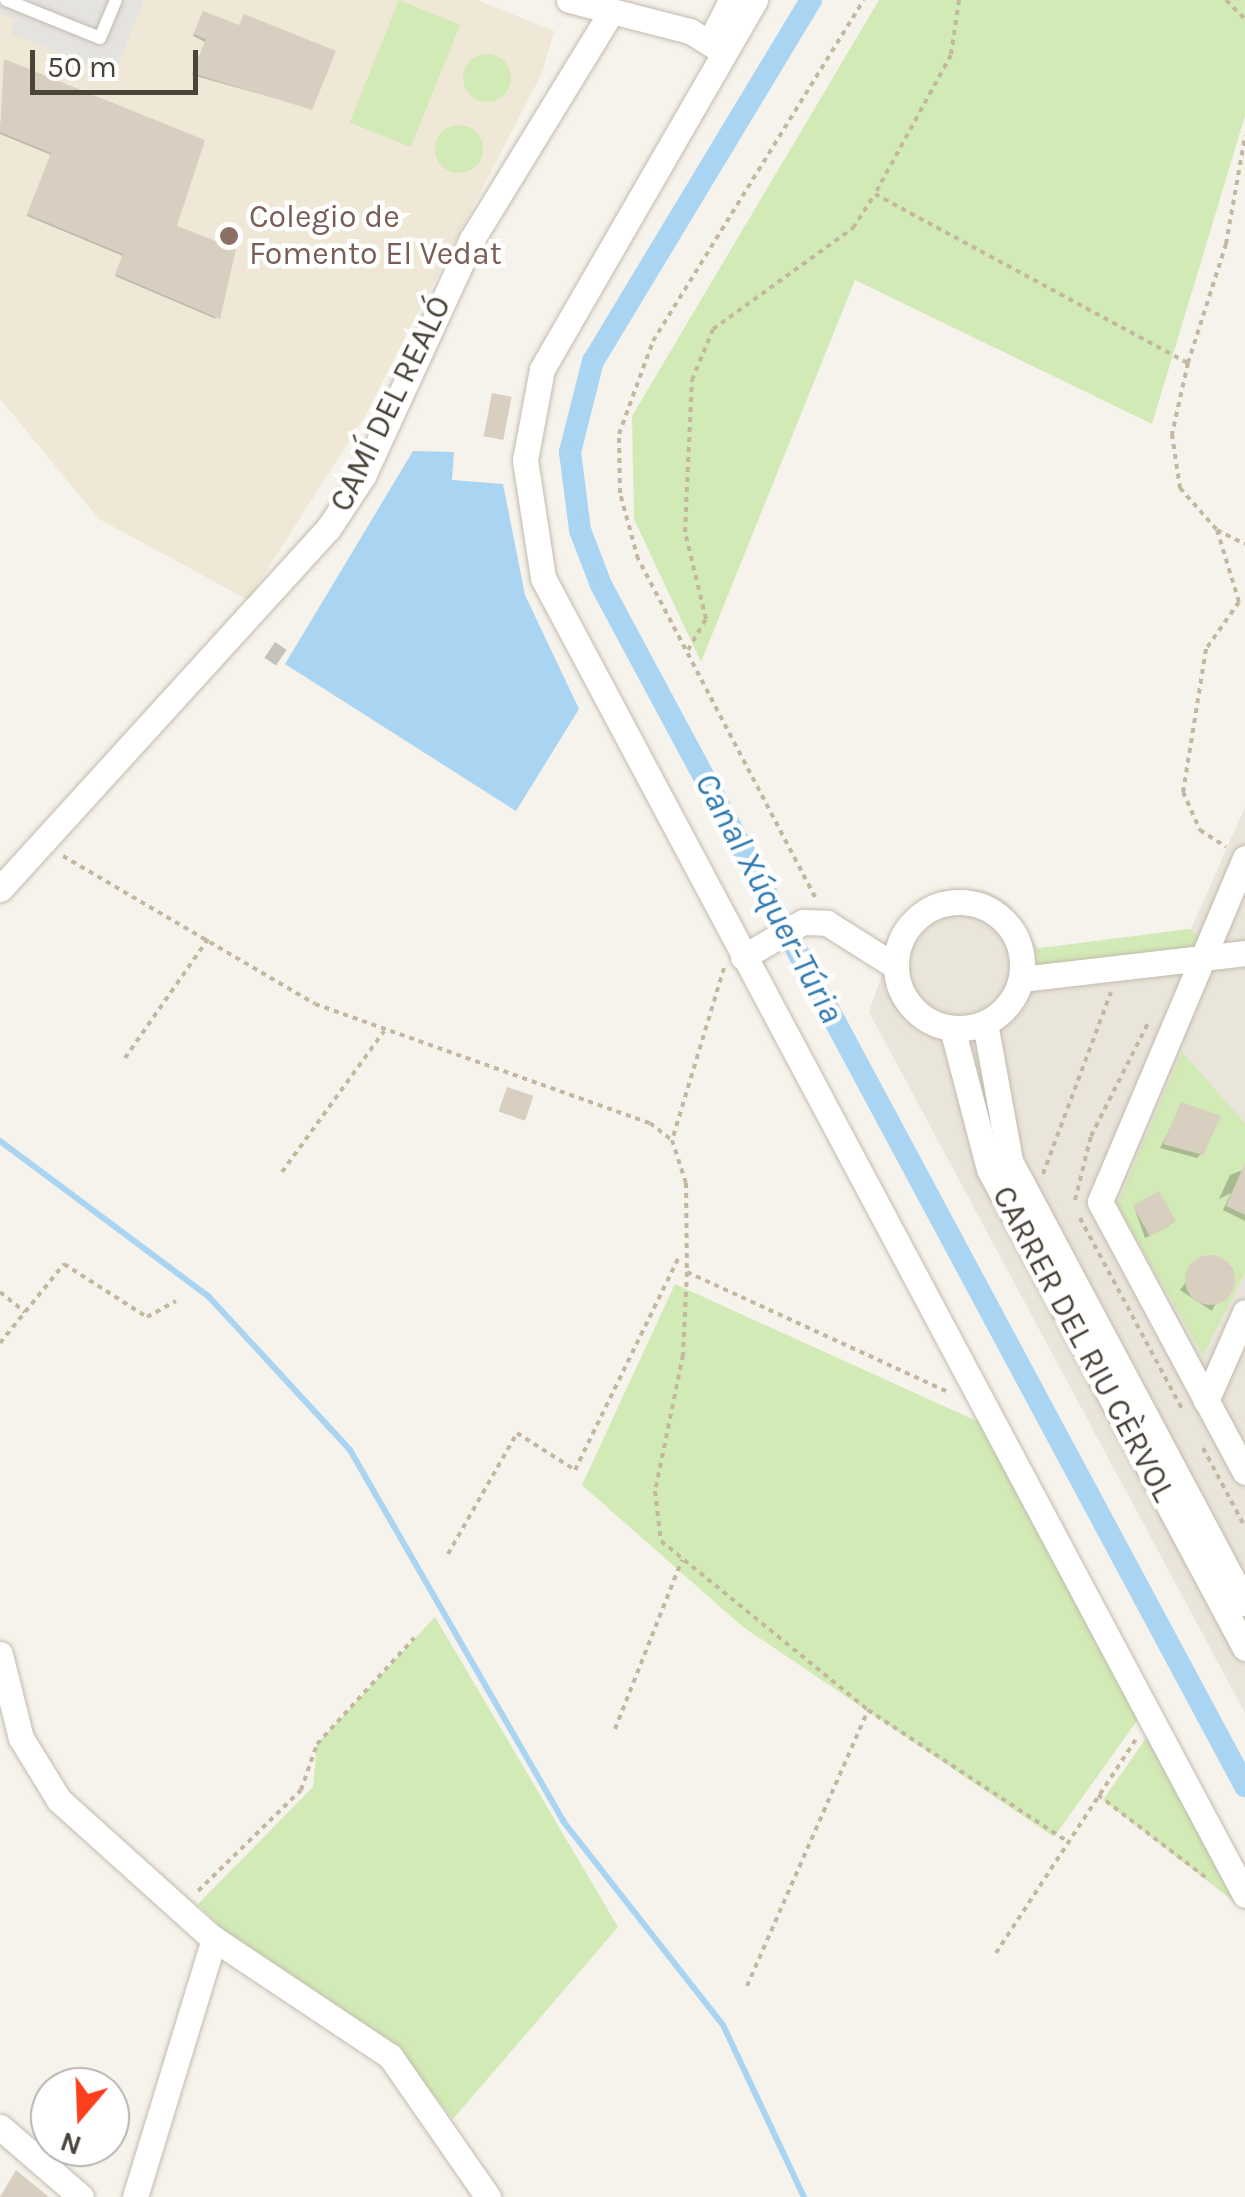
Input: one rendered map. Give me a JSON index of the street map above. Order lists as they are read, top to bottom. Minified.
{"streets":{"street":["CAMÍ DEL REALÓ","CARRER DEL RIU CÈRVOL"]},"water":["Canal Xúquer-Túria"],"places":["Colegio de Fomento El Vedat"],"scale_bar":"50 m","north":"bottom"}
